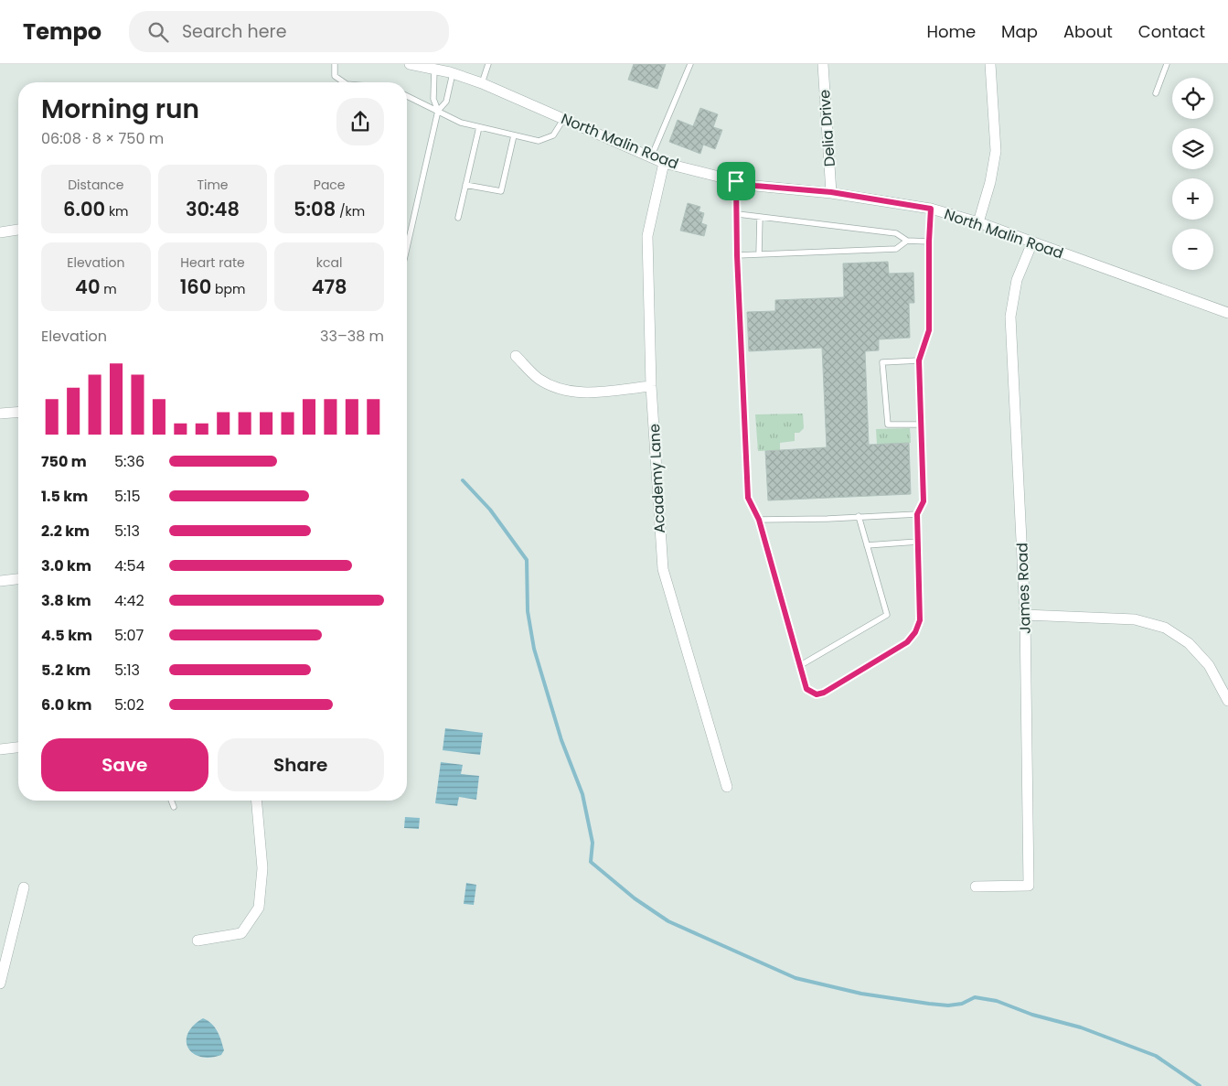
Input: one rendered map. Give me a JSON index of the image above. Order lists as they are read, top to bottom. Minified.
{"streets":{"street":["Delia Drive","North Malin Road","Academy Lane","James Road"]},"crossings":[["Delia Drive","North Malin Road"],["North Malin Road","Academy Lane"],["North Malin Road","James Road"]],"page":{"header":"Tempo","search":"Search here","nav":["Home","Map","About","Contact"],"map_buttons":["+","−"],"heading":["Morning run","06:08 · 8 × 750 m"],"stats":[["Distance","6.00 km"],["Time","30:48"],["Pace","5:08 /km"],["Elevation","40 m"],["Heart rate","160 bpm"],["kcal","478"]],"chart":["Elevation","33–38 m"],"list":[{"name":"750 m","note":"5:36"},{"name":"1.5 km","note":"5:15"},{"name":"2.2 km","note":"5:13"},{"name":"3.0 km","note":"4:54"},{"name":"3.8 km","note":"4:42"},{"name":"4.5 km","note":"5:07"},{"name":"5.2 km","note":"5:13"},{"name":"6.0 km","note":"5:02"}],"buttons":["Save","Share"]}}
